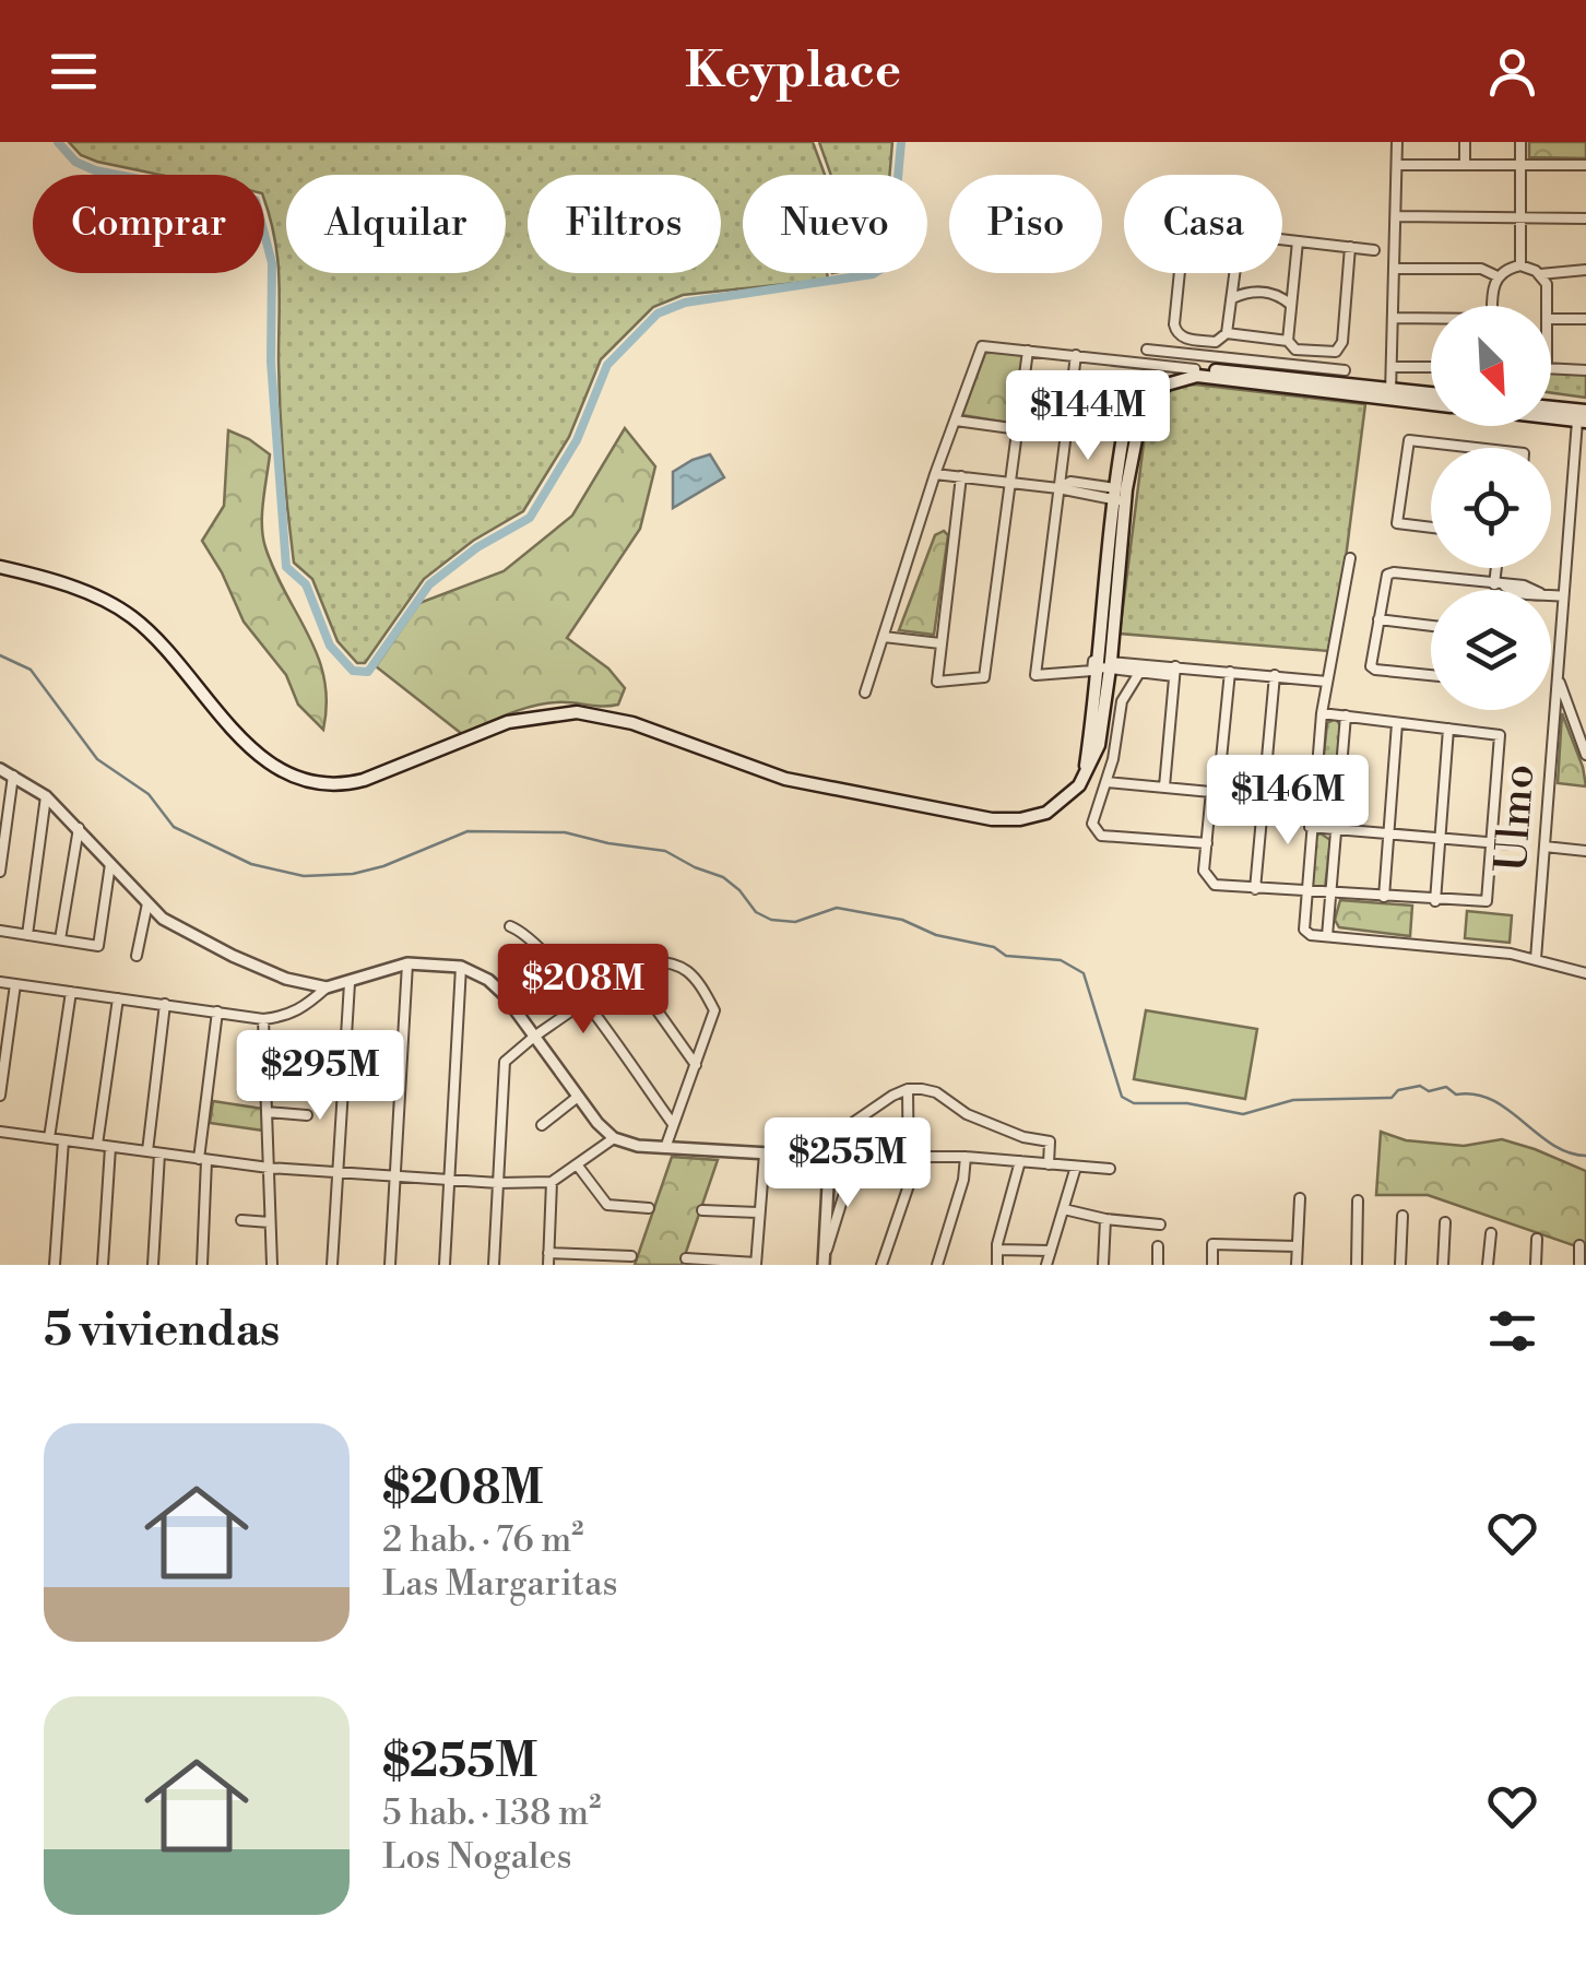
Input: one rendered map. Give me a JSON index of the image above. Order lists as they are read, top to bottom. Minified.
{"streets":{"street":["Ulmo"]},"north":"bottom right","page":{"header":"Keyplace","chip":["Comprar","Alquilar","Filtros","Nuevo","Piso","Casa"],"price":["$144M","$146M","$208M","$295M","$255M"],"heading":"5 viviendas","list":[{"name":"$208M","note":"2 hab. · 76 m² · Las Margaritas"},{"name":"$255M","note":"5 hab. · 138 m² · Los Nogales"}]}}
